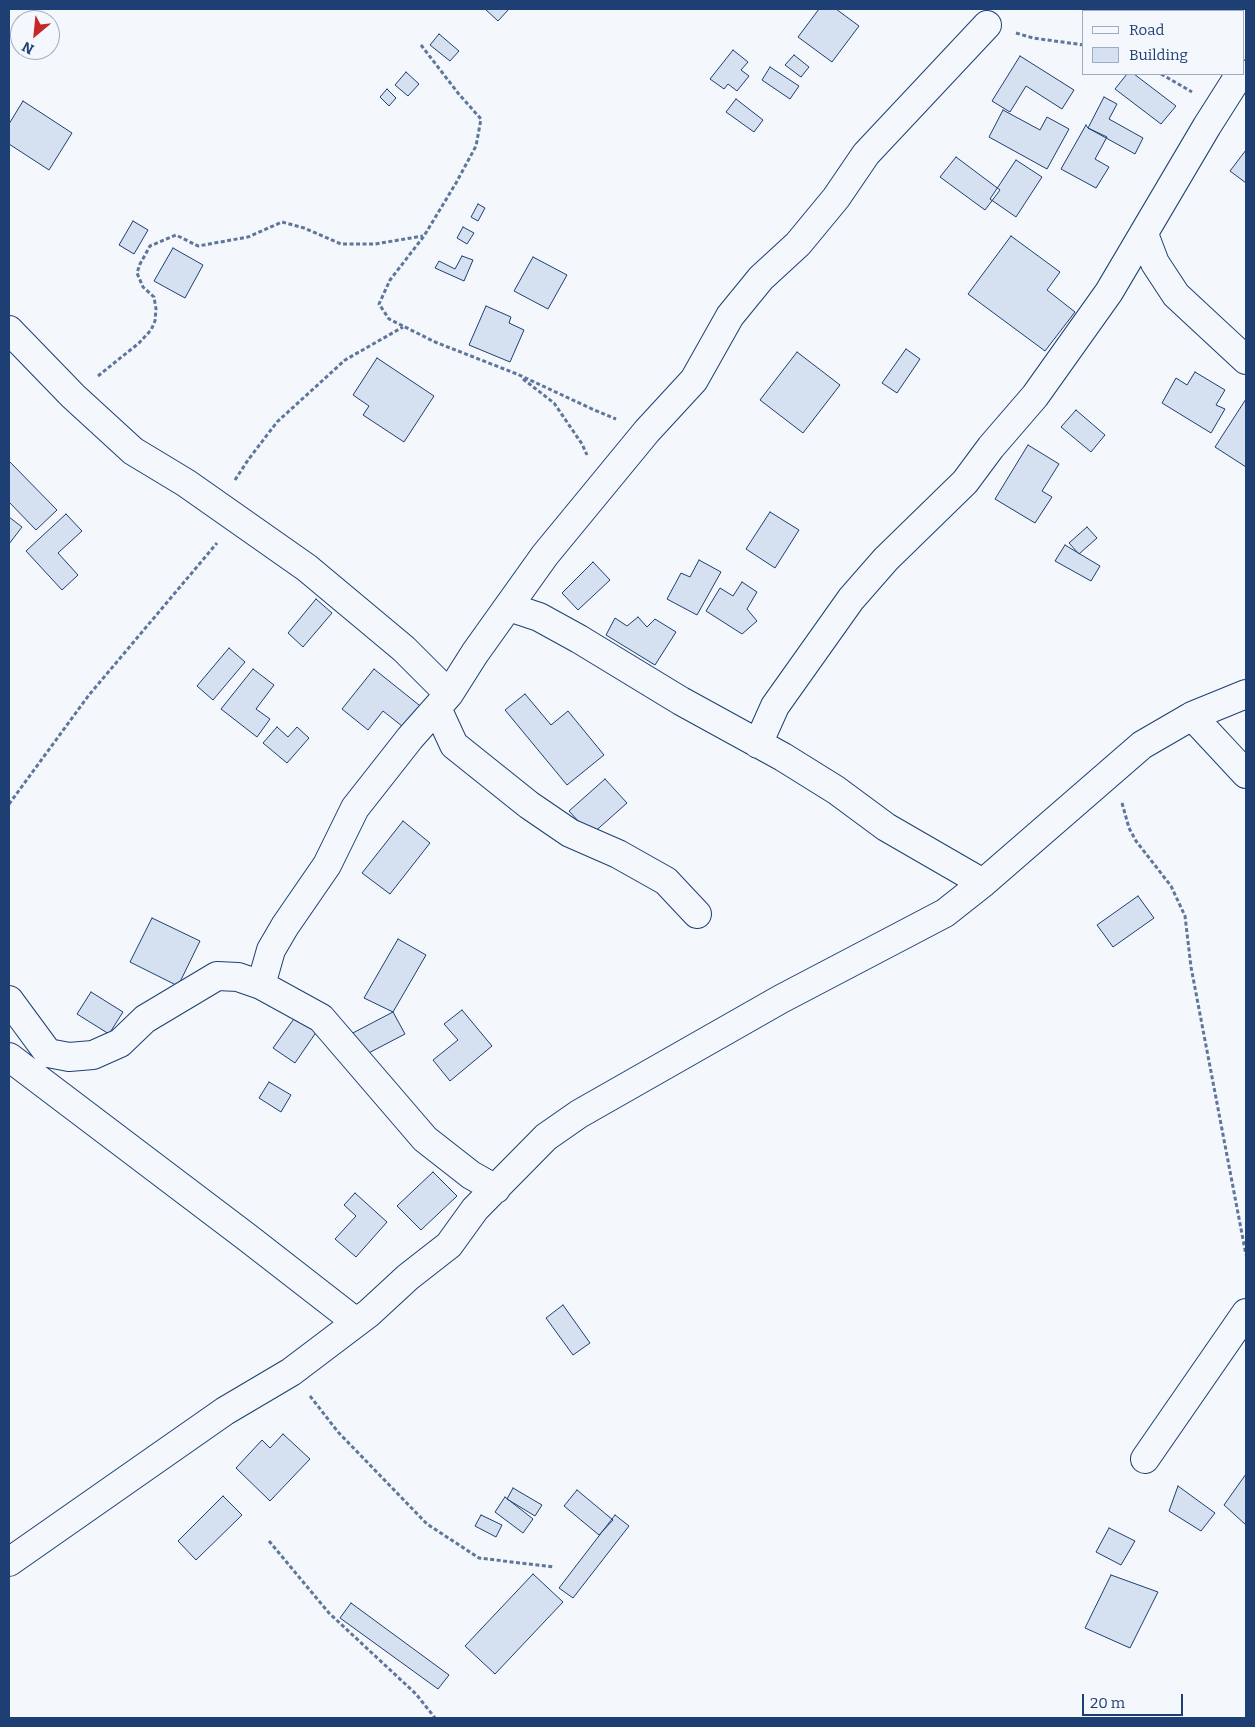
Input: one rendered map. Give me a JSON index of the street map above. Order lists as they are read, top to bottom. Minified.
{"legend":["Road","Building"],"scale_bar":"20 m","north":"bottom left"}
